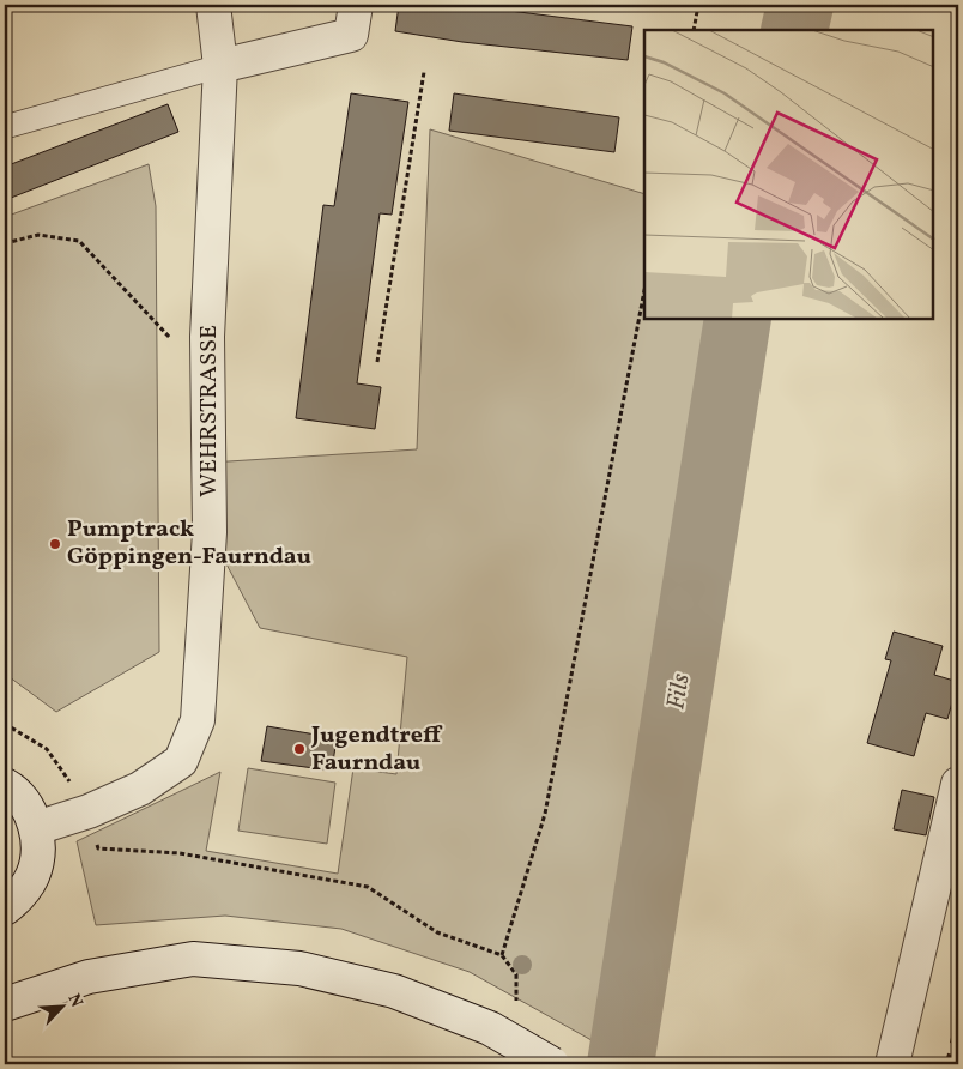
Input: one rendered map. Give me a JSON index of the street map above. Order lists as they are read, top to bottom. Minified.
{"streets":{"street":["WEHRSTRASSE"]},"water":["Fils"],"places":["Pumptrack Göppingen-Faurndau","Jugendtreff Faurndau"],"north":"top right"}
